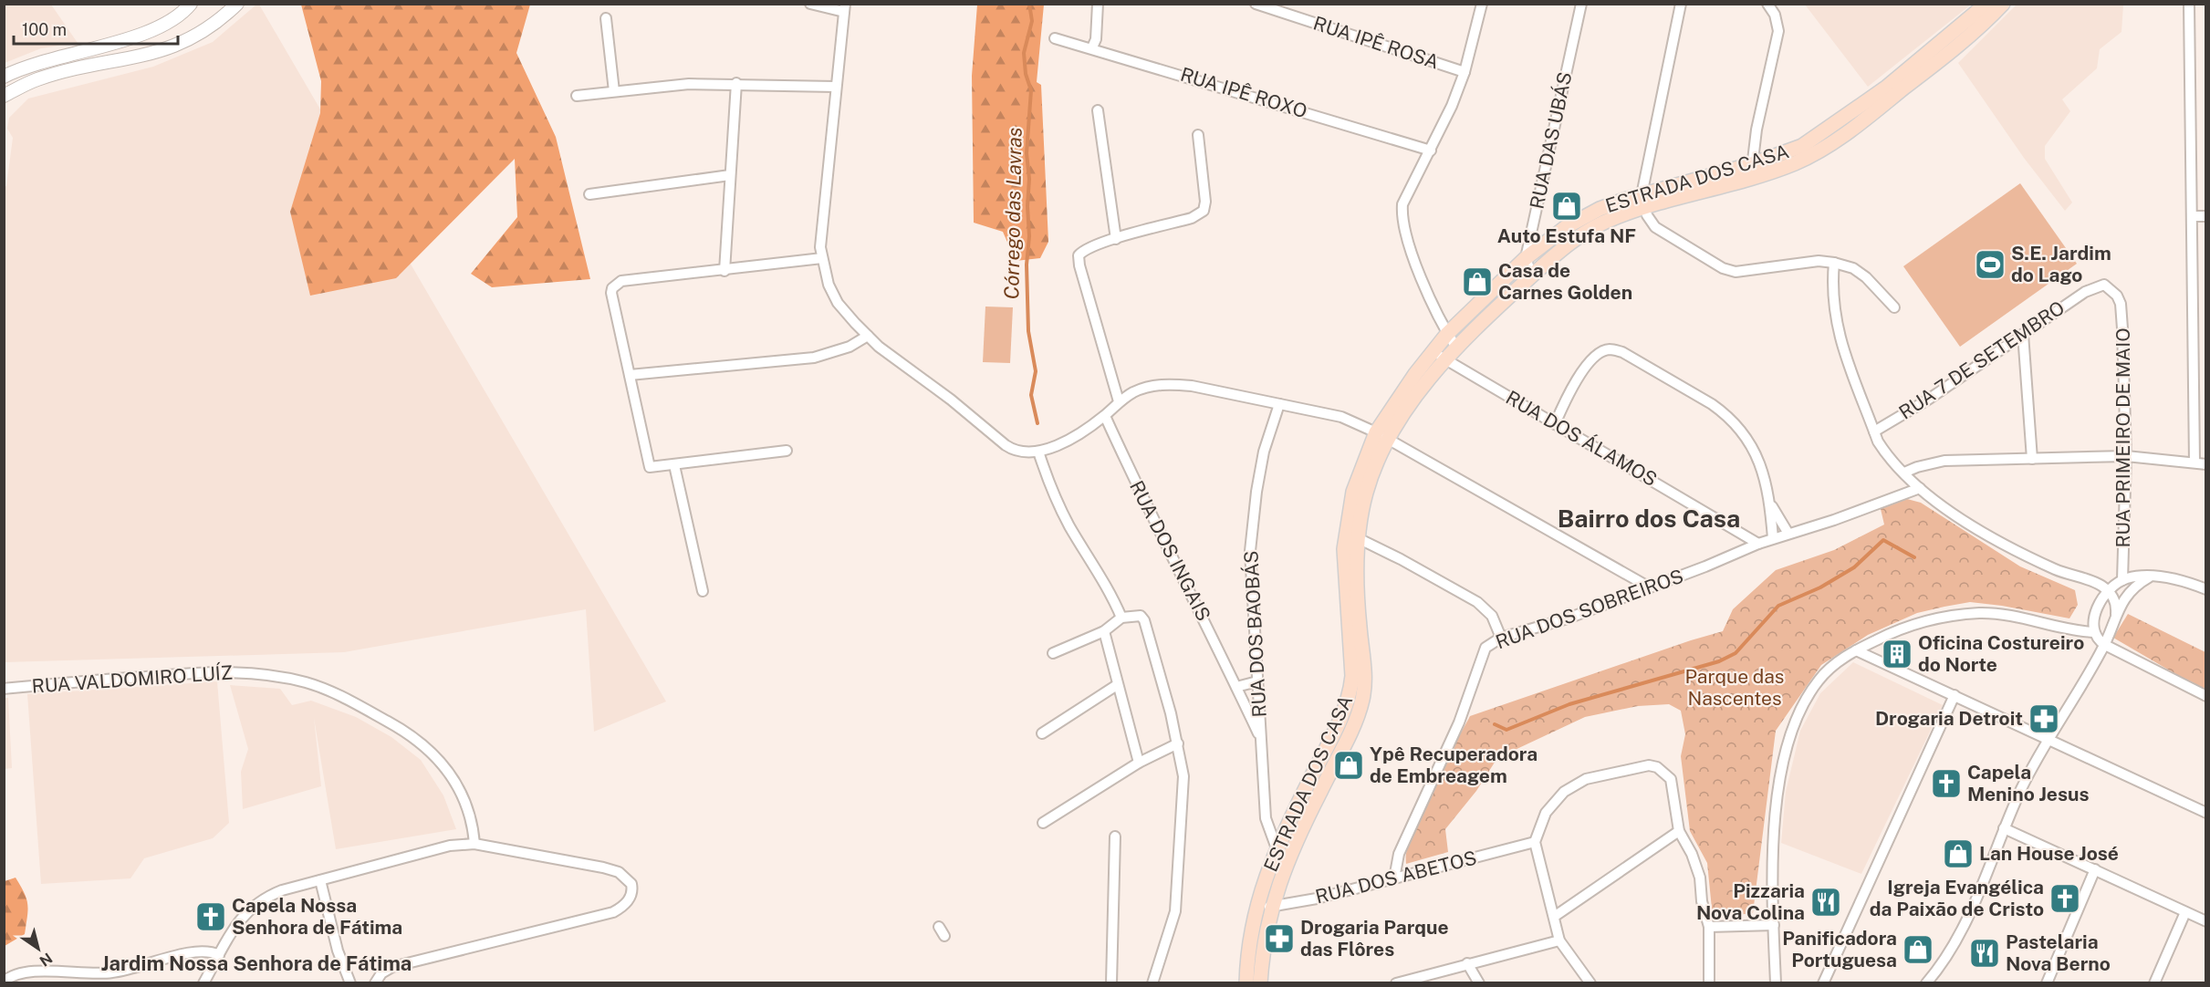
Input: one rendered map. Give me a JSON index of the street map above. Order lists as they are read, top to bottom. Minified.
{"streets":{"main road":["ESTRADA DOS CASA"],"street":["RUA IPÊ ROSA","RUA IPÊ ROXO","RUA DAS UBÁS","RUA 7 DE SETEMBRO","RUA PRIMEIRO DE MAIO","RUA DOS ÁLAMOS","RUA DOS INGAIS","RUA DOS SOBREIROS","RUA DOS BAOBÁS","RUA VALDOMIRO LUÍZ","RUA DOS ABETOS"]},"crossings":[["RUA DAS UBÁS","ESTRADA DOS CASA"],["ESTRADA DOS CASA","RUA DOS ÁLAMOS"],["ESTRADA DOS CASA","RUA DOS BAOBÁS"],["ESTRADA DOS CASA","RUA DOS ABETOS"],["RUA 7 DE SETEMBRO","RUA PRIMEIRO DE MAIO"],["RUA DOS ÁLAMOS","RUA DOS SOBREIROS"],["RUA DOS INGAIS","RUA DOS BAOBÁS"],["RUA DOS SOBREIROS","RUA DOS ABETOS"]],"districts":["Bairro dos Casa","Jardim Nossa Senhora de Fátima"],"water":["Córrego das Lavras"],"parks":["Parque das Nascentes"],"places":{"shop":["Auto Estufa NF","Casa de Carnes Golden","Ypê Recuperadora de Embreagem","Lan House José","Panificadora Portuguesa"],"sports":["S.E. Jardim do Lago"],"building":["Oficina Costureiro do Norte"],"pharmacy":["Drogaria Detroit","Drogaria Parque das Flôres"],"church":["Capela Menino Jesus","Igreja Evangélica da Paixão de Cristo","Capela Nossa Senhora de Fátima"],"restaurant":["Pizzaria Nova Colina","Pastelaria Nova Berno"]},"scale_bar":"100 m","north":"bottom right"}
